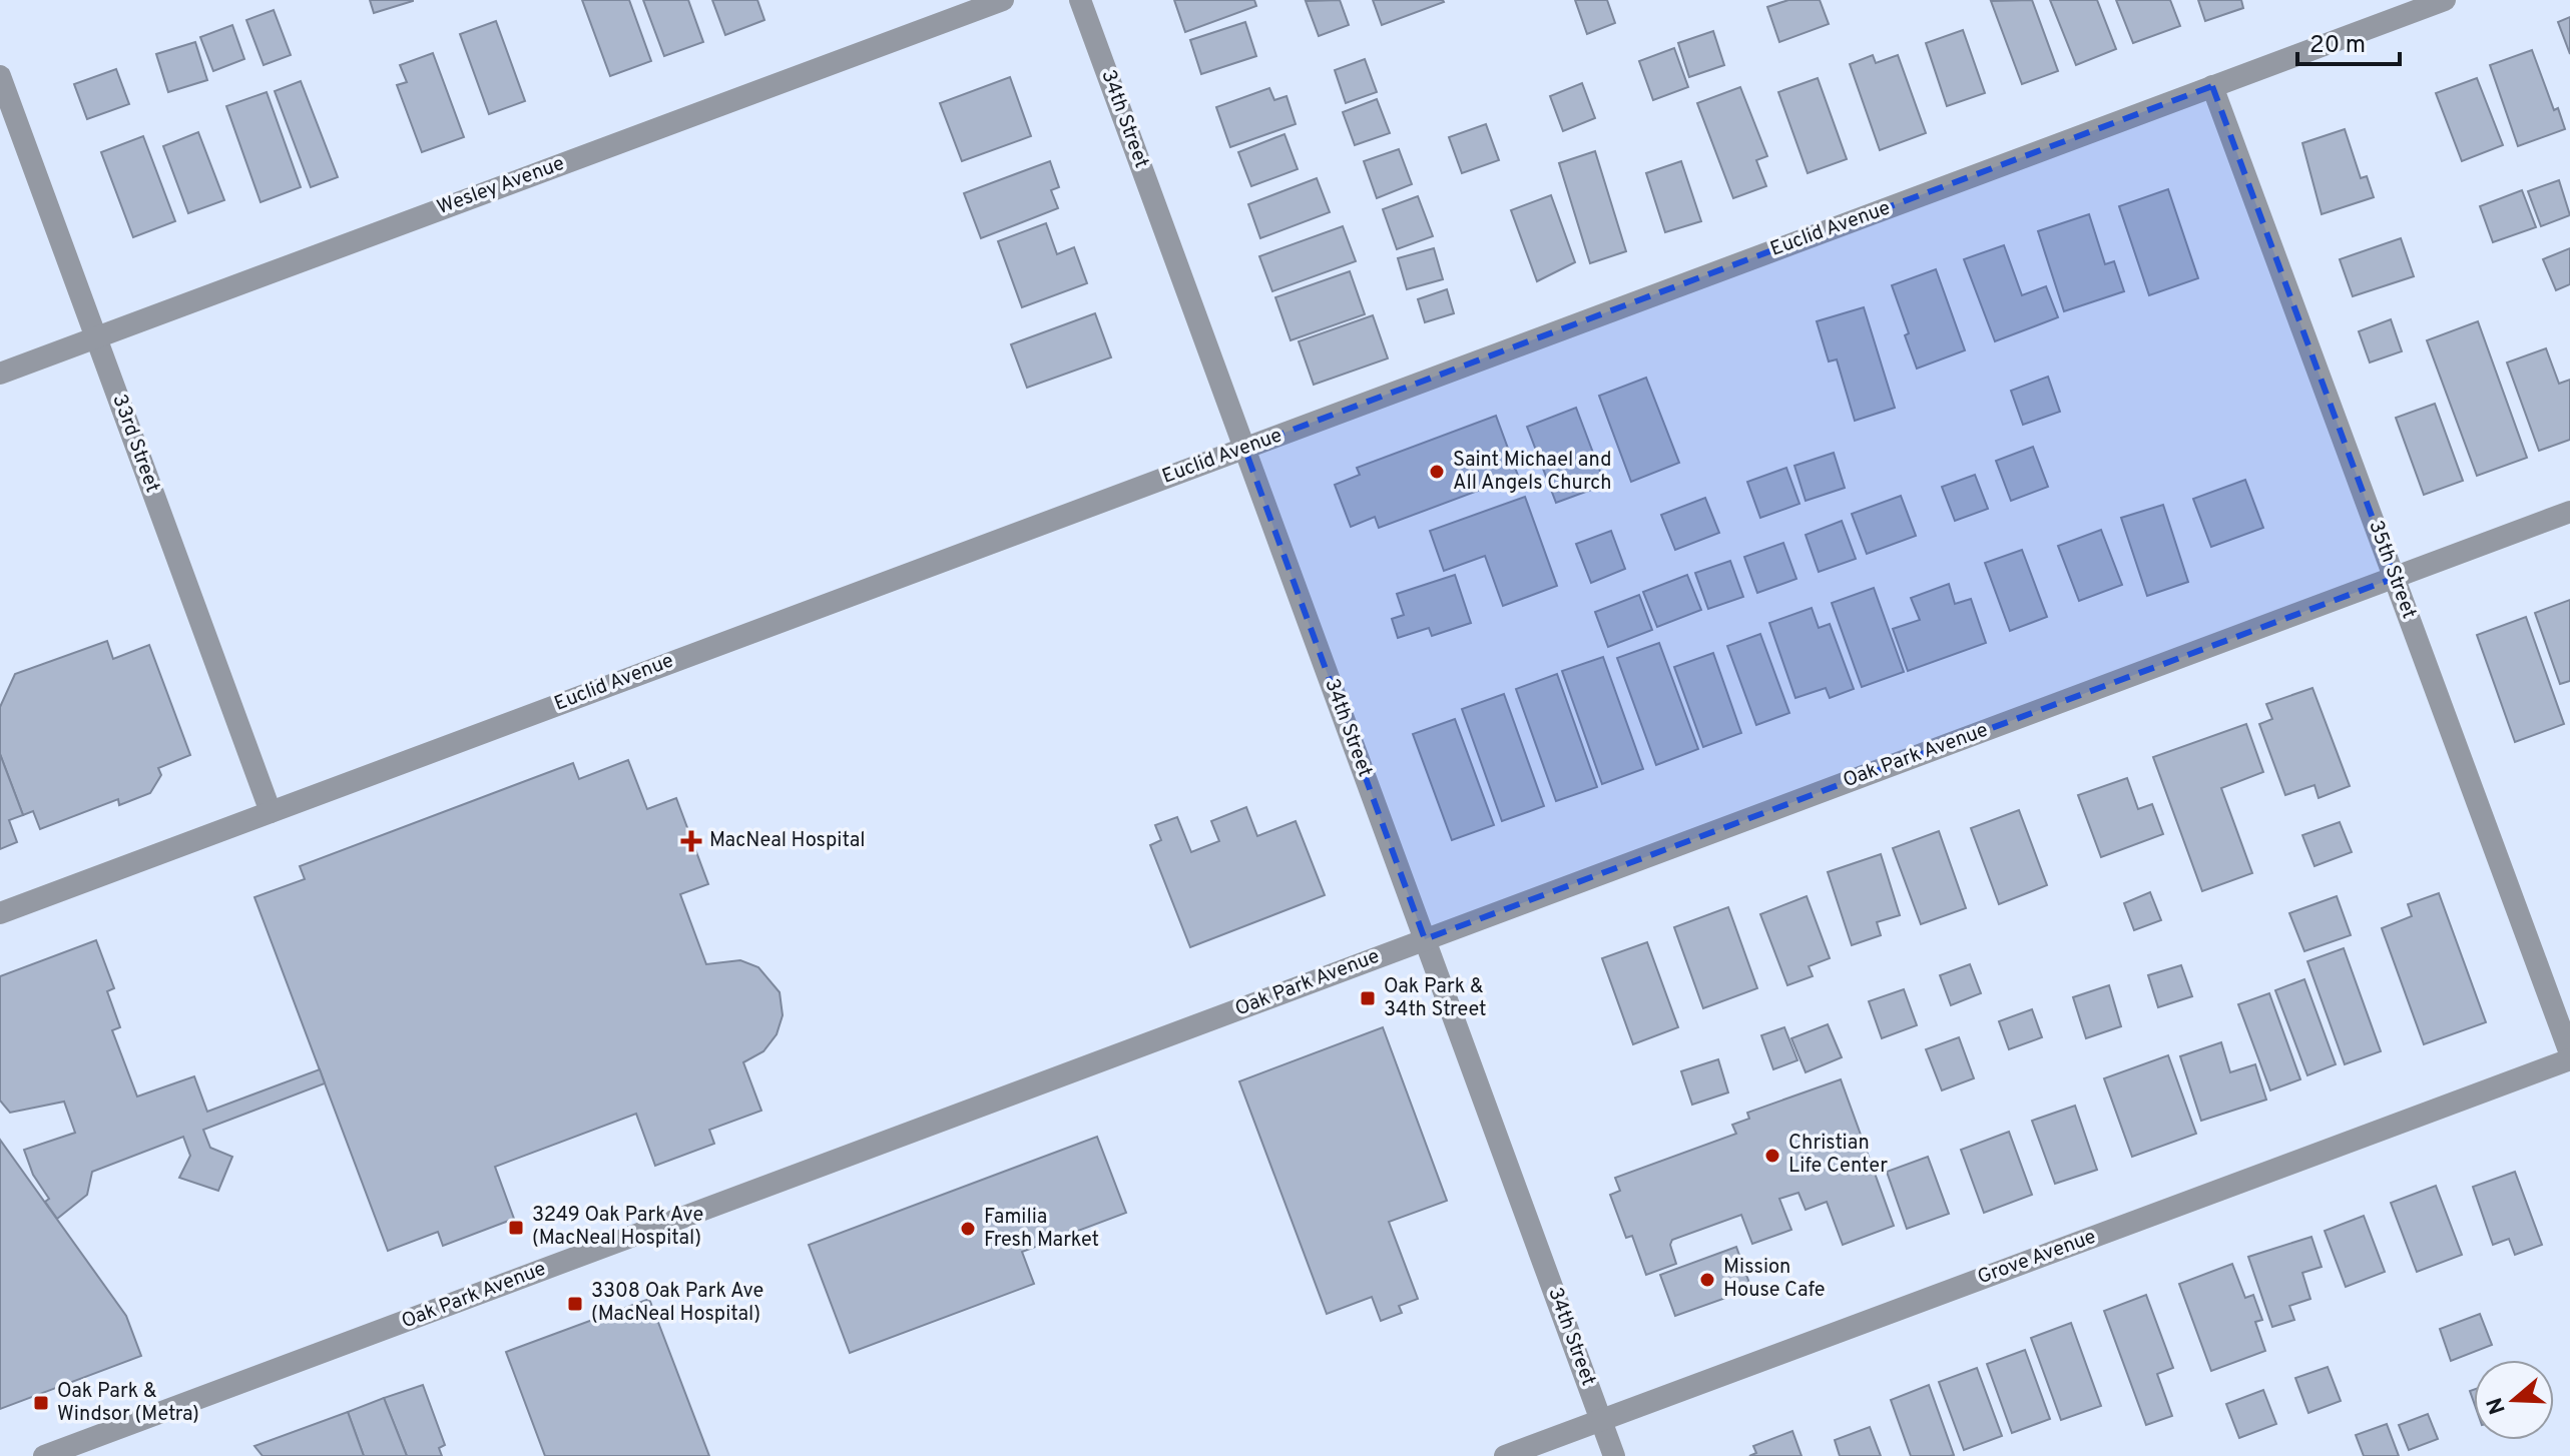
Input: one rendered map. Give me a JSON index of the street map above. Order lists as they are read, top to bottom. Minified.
{"streets":{"street":["34th Street","Wesley Avenue","Euclid Avenue","33rd Street","35th Street","Oak Park Avenue","Grove Avenue"]},"crossings":[["34th Street","Euclid Avenue"],["34th Street","Oak Park Avenue"],["34th Street","Grove Avenue"],["Wesley Avenue","33rd Street"],["Euclid Avenue","33rd Street"],["Euclid Avenue","35th Street"],["35th Street","Oak Park Avenue"]],"places":{"other":["Saint Michael and All Angels Church","Christian Life Center","Familia Fresh Market","Mission House Cafe"],"health":["MacNeal Hospital"],"transit":["Oak Park & 34th Street","3249 Oak Park Ave (MacNeal Hospital)","3308 Oak Park Ave (MacNeal Hospital)","Oak Park & Windsor (Metra)"]},"scale_bar":"20 m","north":"left"}
